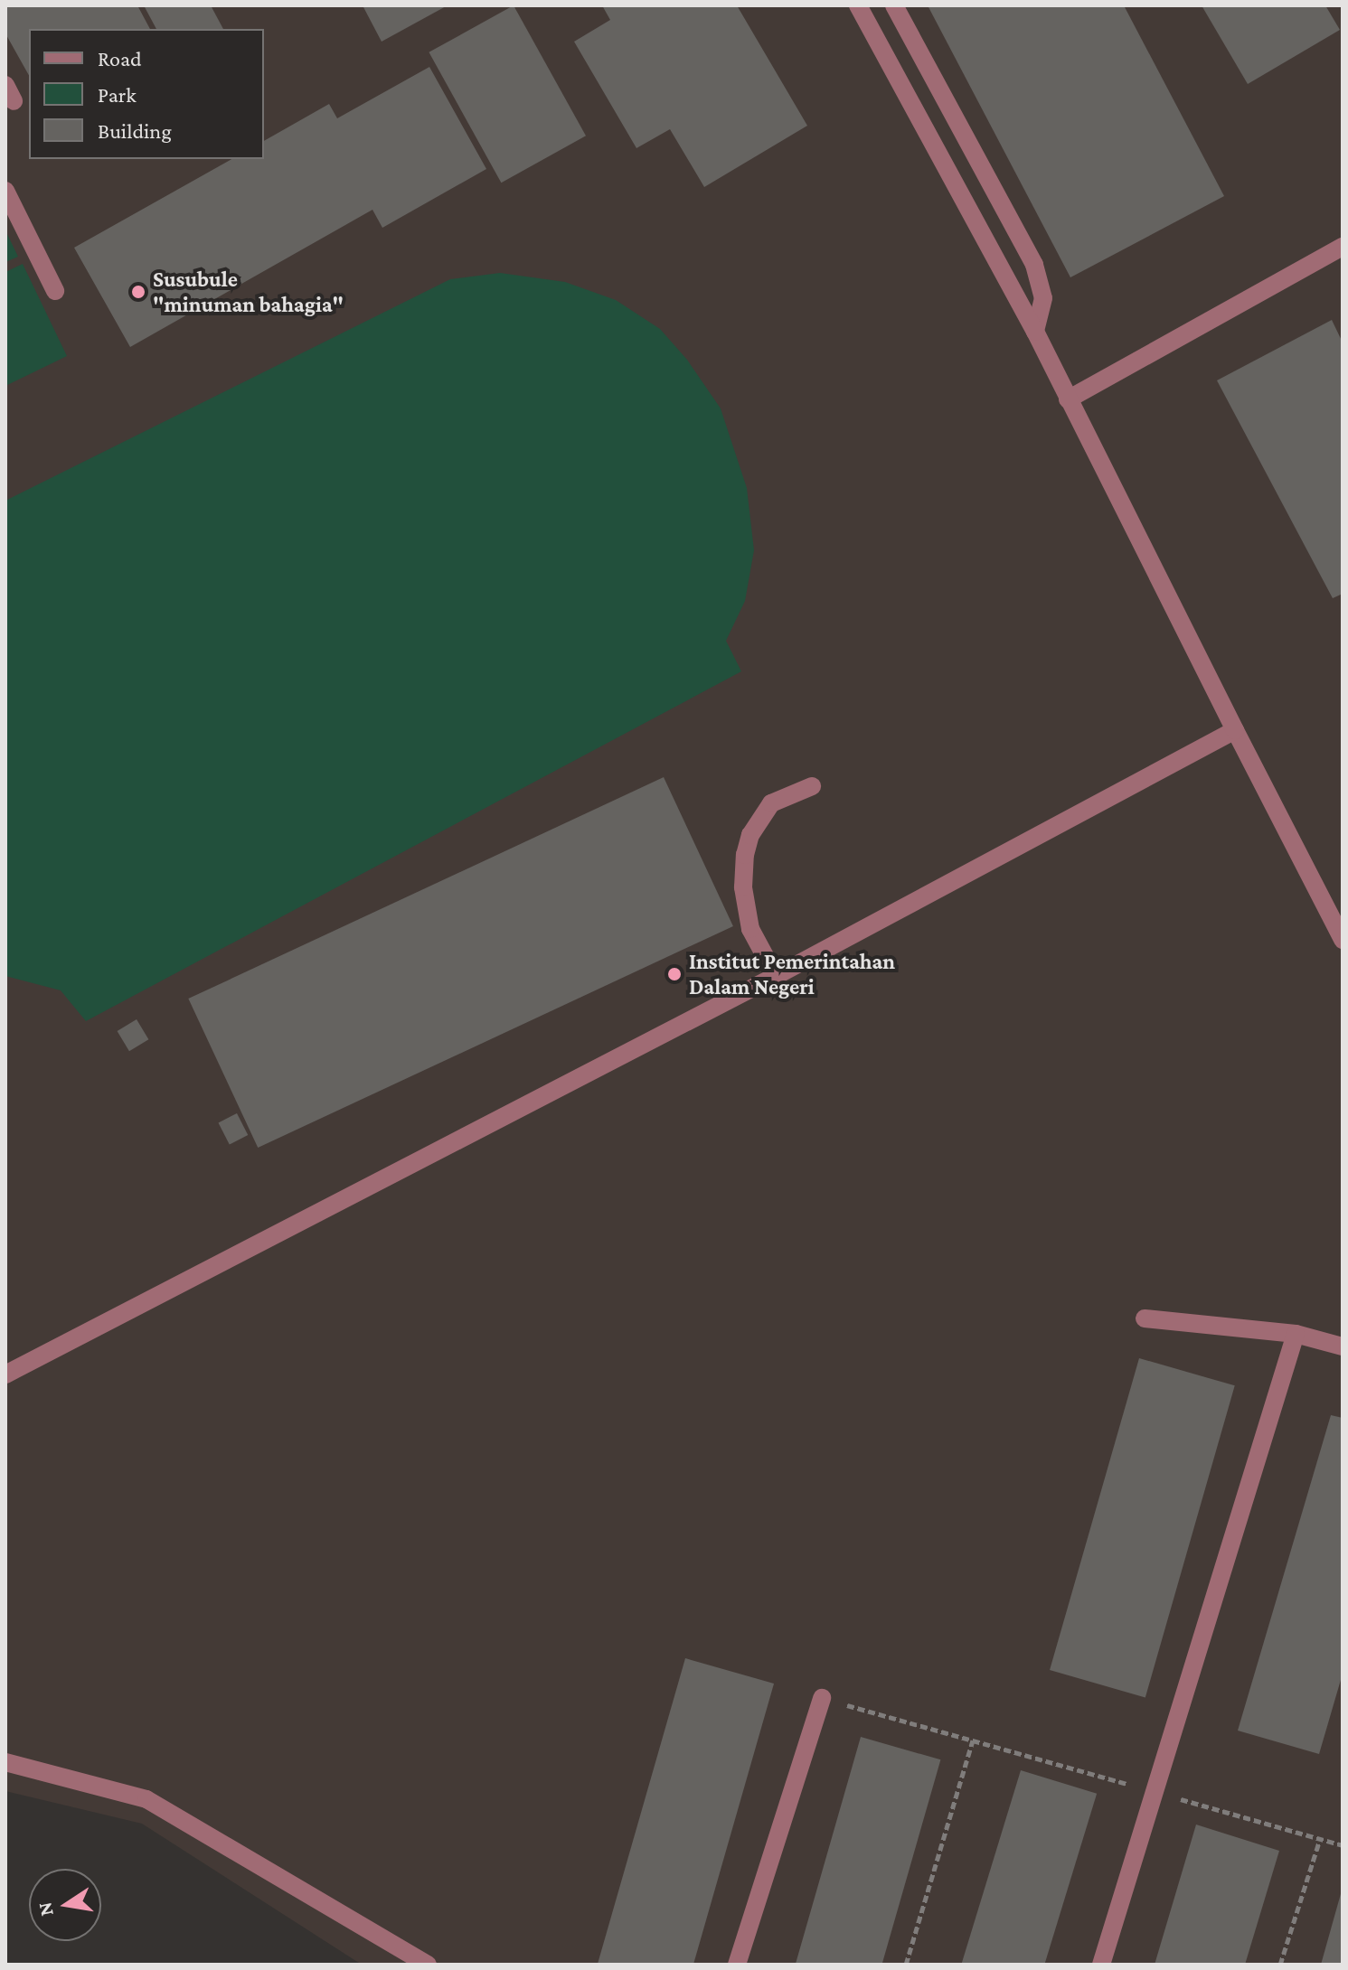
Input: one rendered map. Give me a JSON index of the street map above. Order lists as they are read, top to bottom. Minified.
{"places":["Susubule \"minuman bahagia\"","Institut Pemerintahan Dalam Negeri"],"legend":["Road","Park","Building"],"north":"left"}
